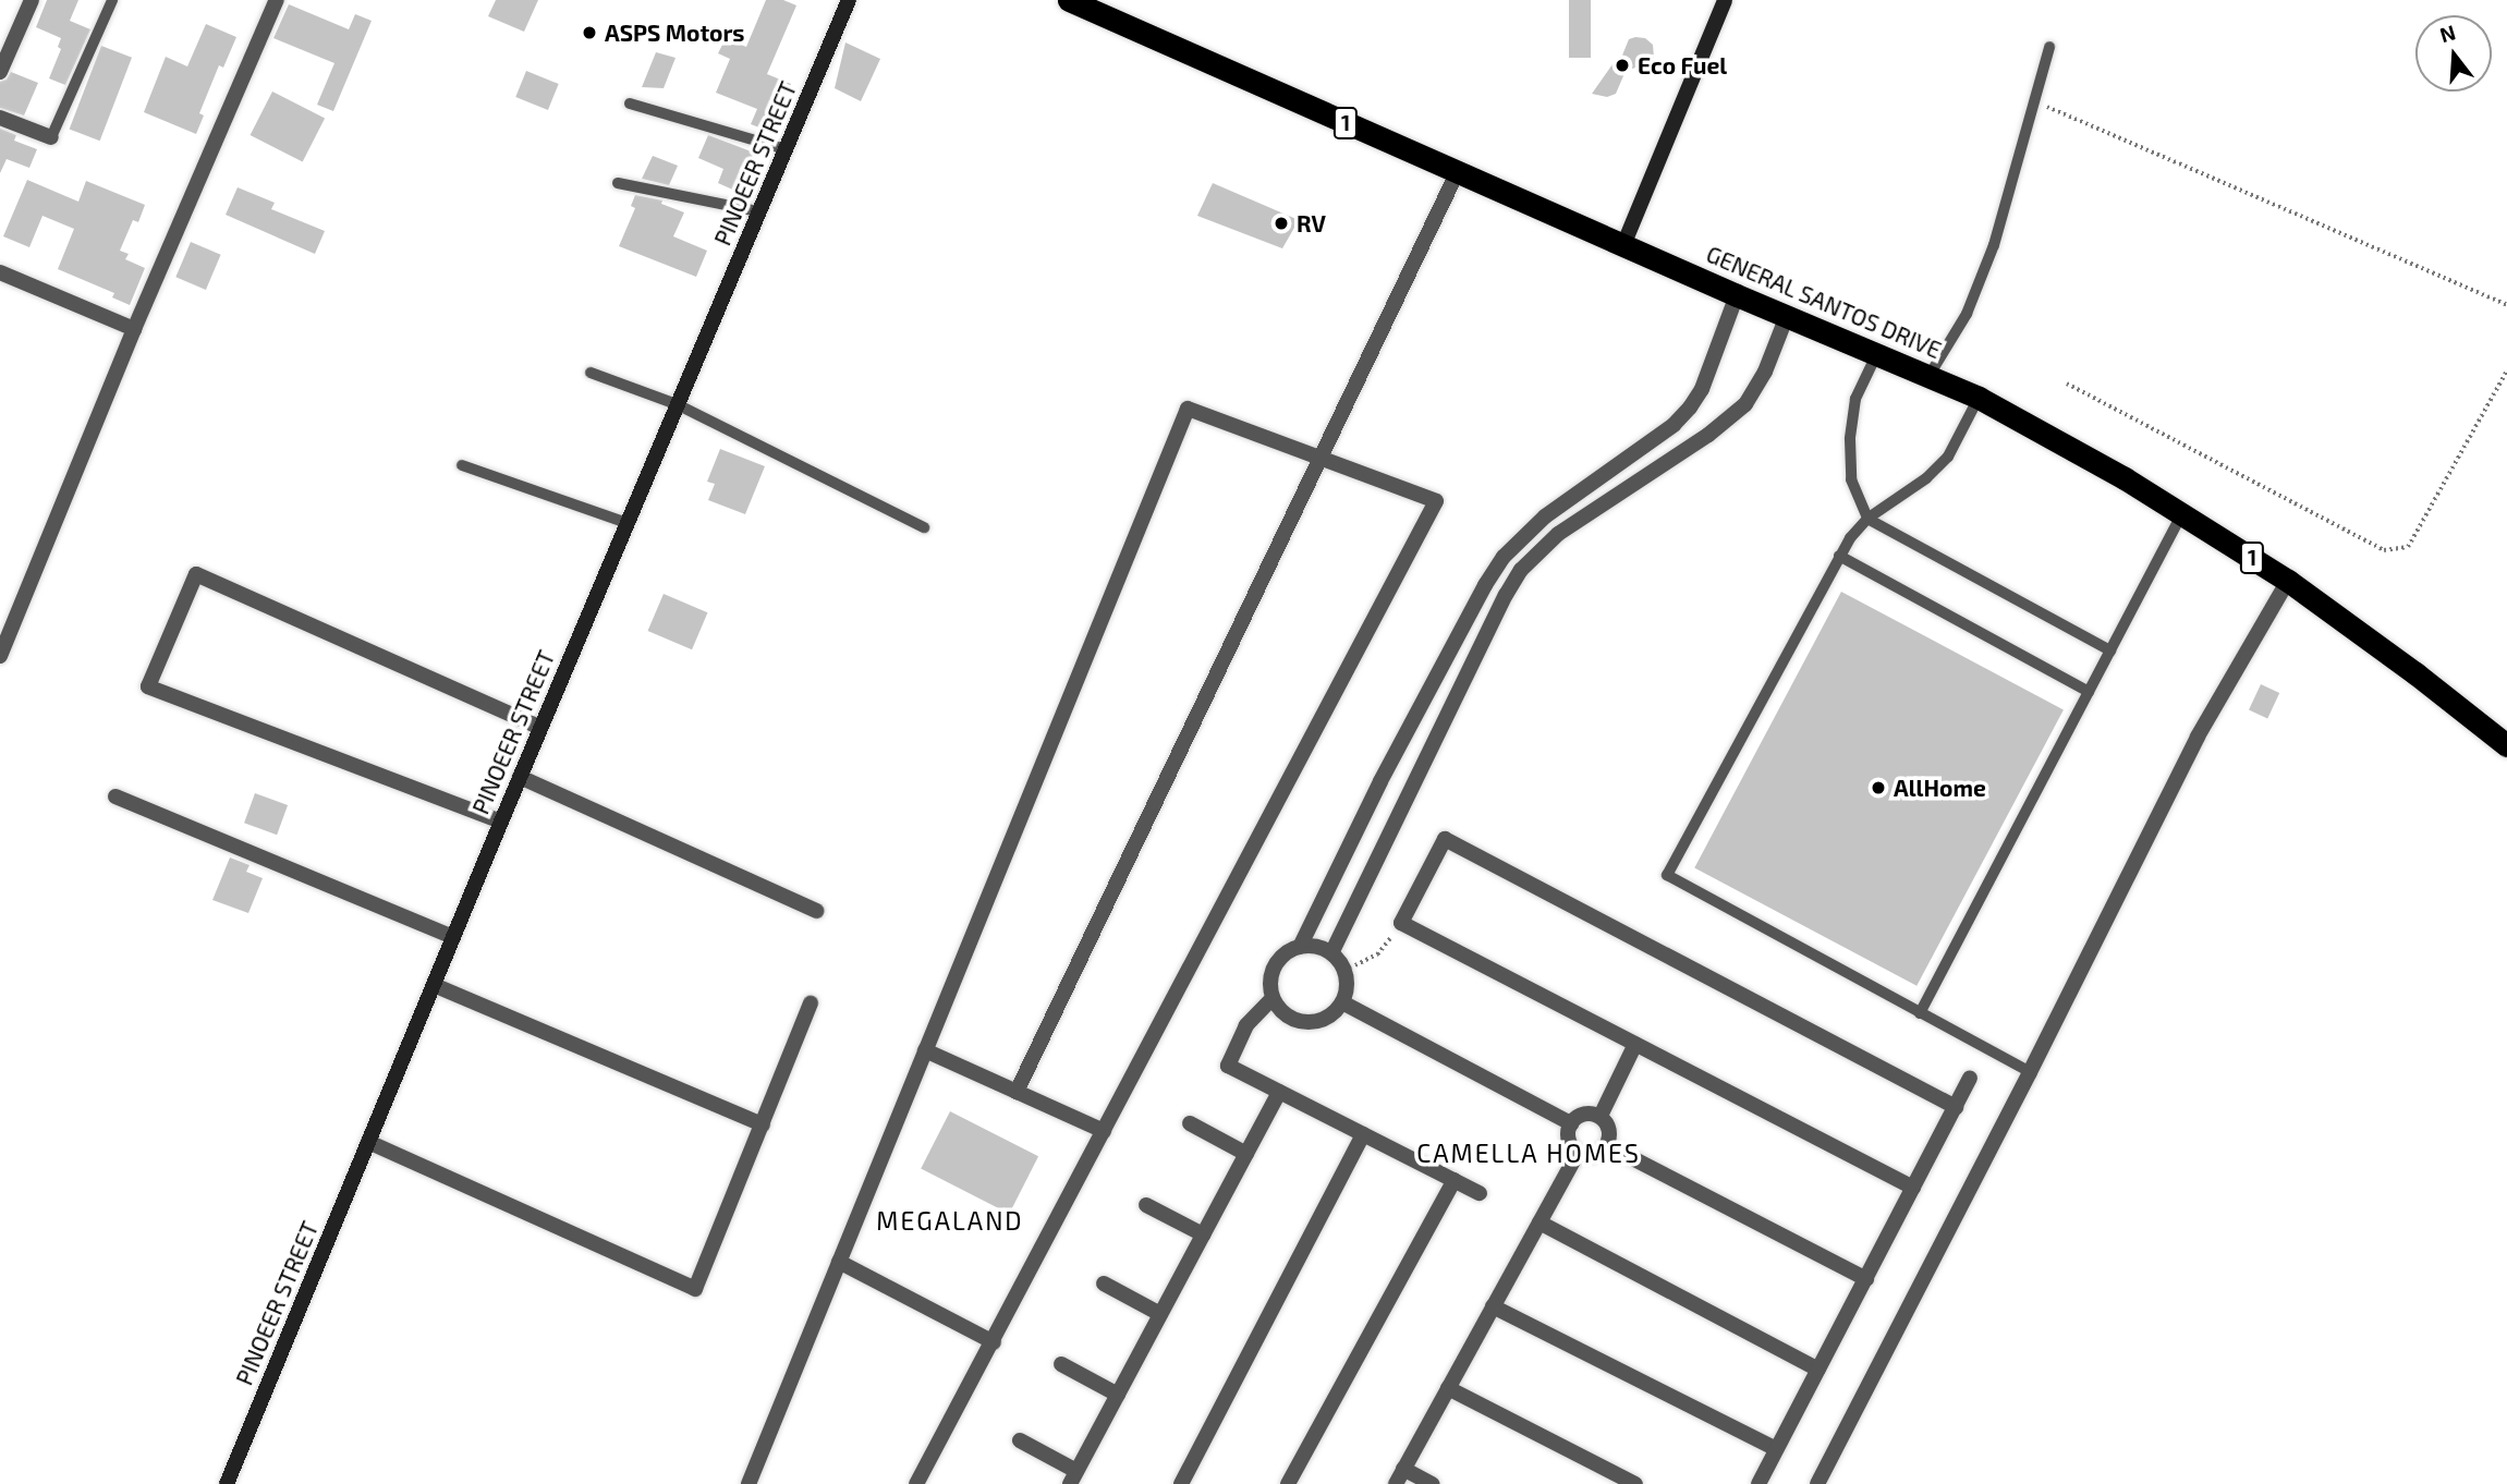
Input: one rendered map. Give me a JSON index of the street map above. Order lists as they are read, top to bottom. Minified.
{"streets":{"highway":["1","GENERAL SANTOS DRIVE"],"main road":["PINOEER STREET"]},"districts":["CAMELLA HOMES","MEGALAND"],"places":["ASPS Motors","Eco Fuel","RV","AllHome"],"north":"top"}
